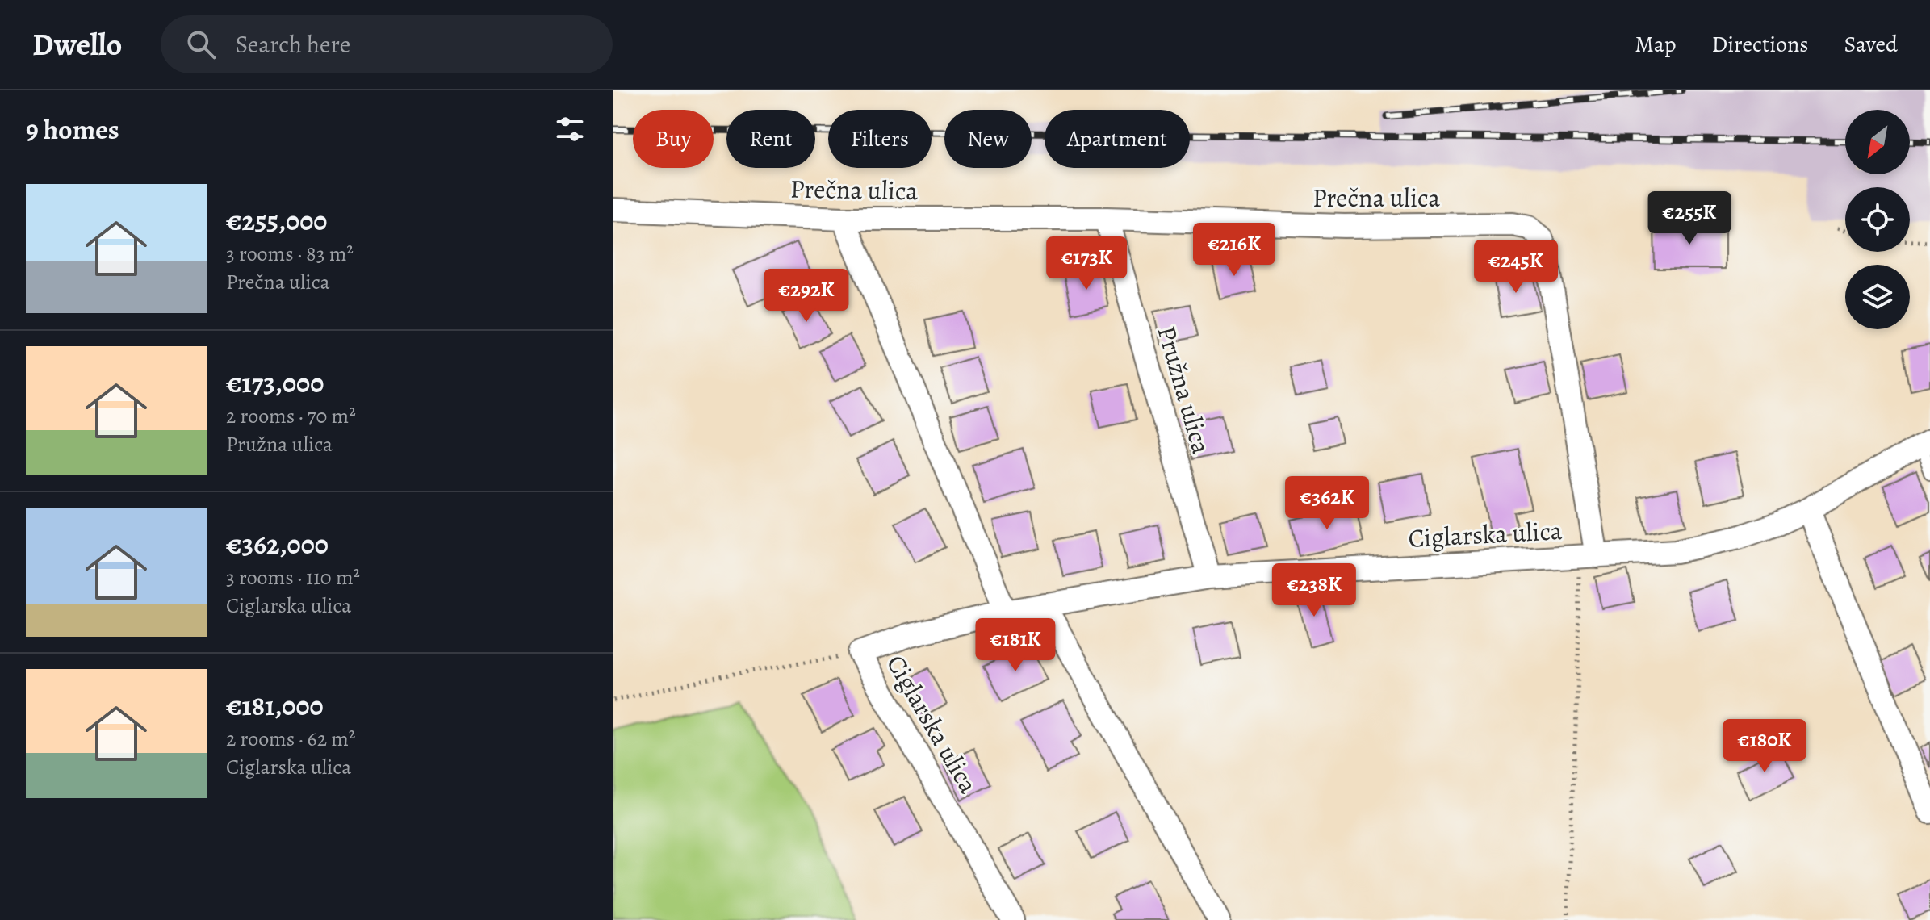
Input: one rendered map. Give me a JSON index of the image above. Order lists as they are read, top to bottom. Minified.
{"streets":{"street":["Prečna ulica","Pružna ulica","Ciglarska ulica"]},"crossings":[["Prečna ulica","Pružna ulica"],["Prečna ulica","Ciglarska ulica"],["Pružna ulica","Ciglarska ulica"]],"north":"bottom left","page":{"header":"Dwello","search":"Search here","nav":["Map","Directions","Saved"],"heading":"9 homes","chip":["Buy","Rent","Filters","New","Apartment"],"list":[{"name":"€255,000","note":"3 rooms · 83 m² · Prečna ulica"},{"name":"€173,000","note":"2 rooms · 70 m² · Pružna ulica"},{"name":"€362,000","note":"3 rooms · 110 m² · Ciglarska ulica"},{"name":"€181,000","note":"2 rooms · 62 m² · Ciglarska ulica"}],"price":["€255K","€216K","€173K","€245K","€292K","€362K","€238K","€181K","€180K"]}}
